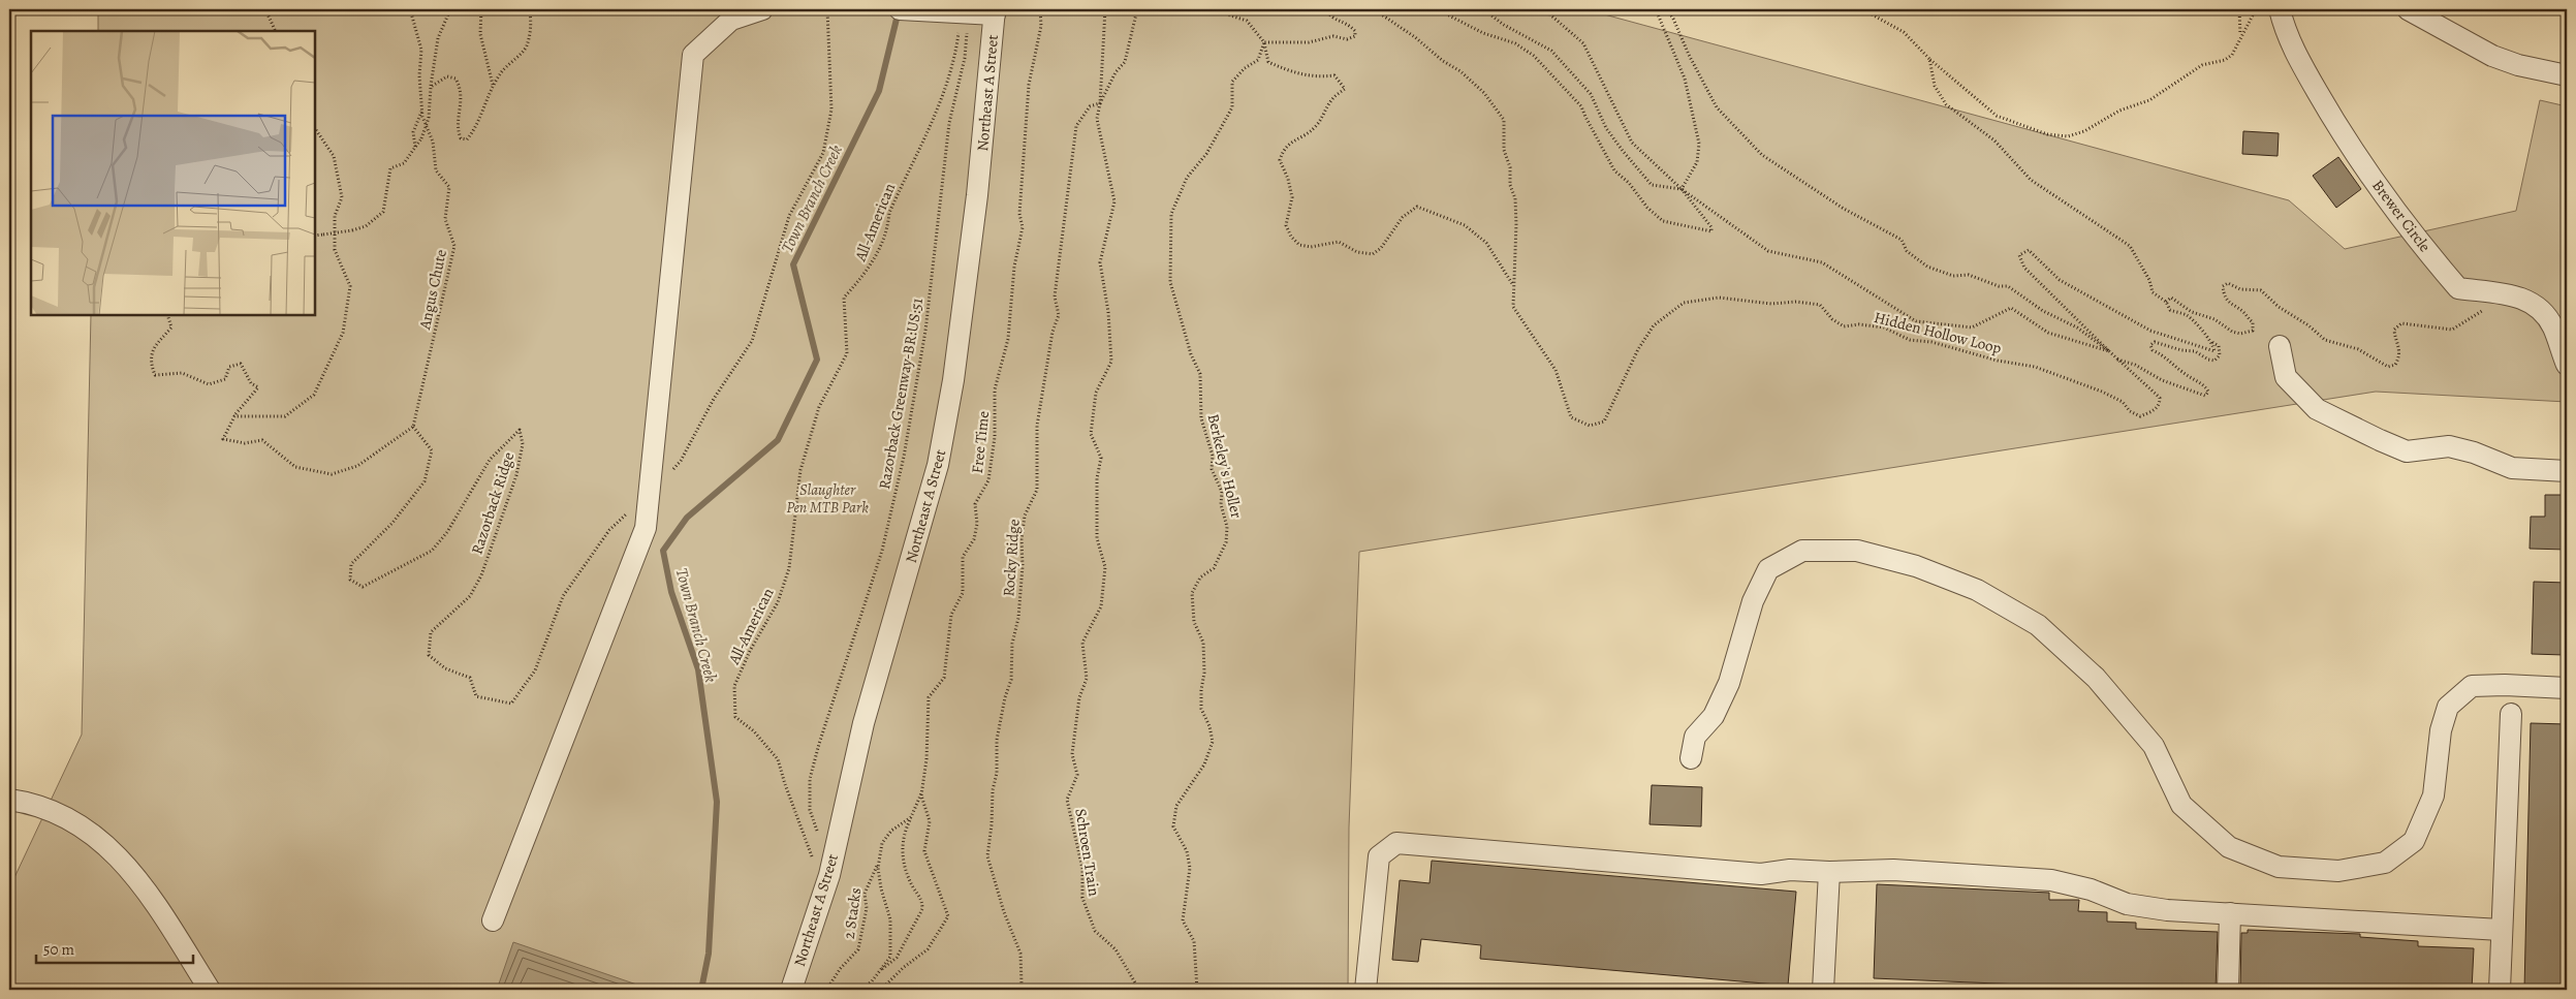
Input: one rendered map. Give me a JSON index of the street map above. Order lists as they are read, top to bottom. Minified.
{"streets":{"street":["Northeast A Street","Brewer Circle"],"path":["All-American","Angus Chute","Hidden Hollow Loop","Razorback Greenway-BR:US:51","Free Time","Berkeley's Holler","Razorback Ridge","Rocky Ridge","Schroen Train","2 Stacks"]},"crossings":[["All-American","Razorback Greenway-BR:US:51"],["Angus Chute","Razorback Ridge"],["Rocky Ridge","Schroen Train"]],"water":["Town Branch Creek"],"parks":["Slaughter Pen MTB Park"],"scale_bar":"50 m"}
